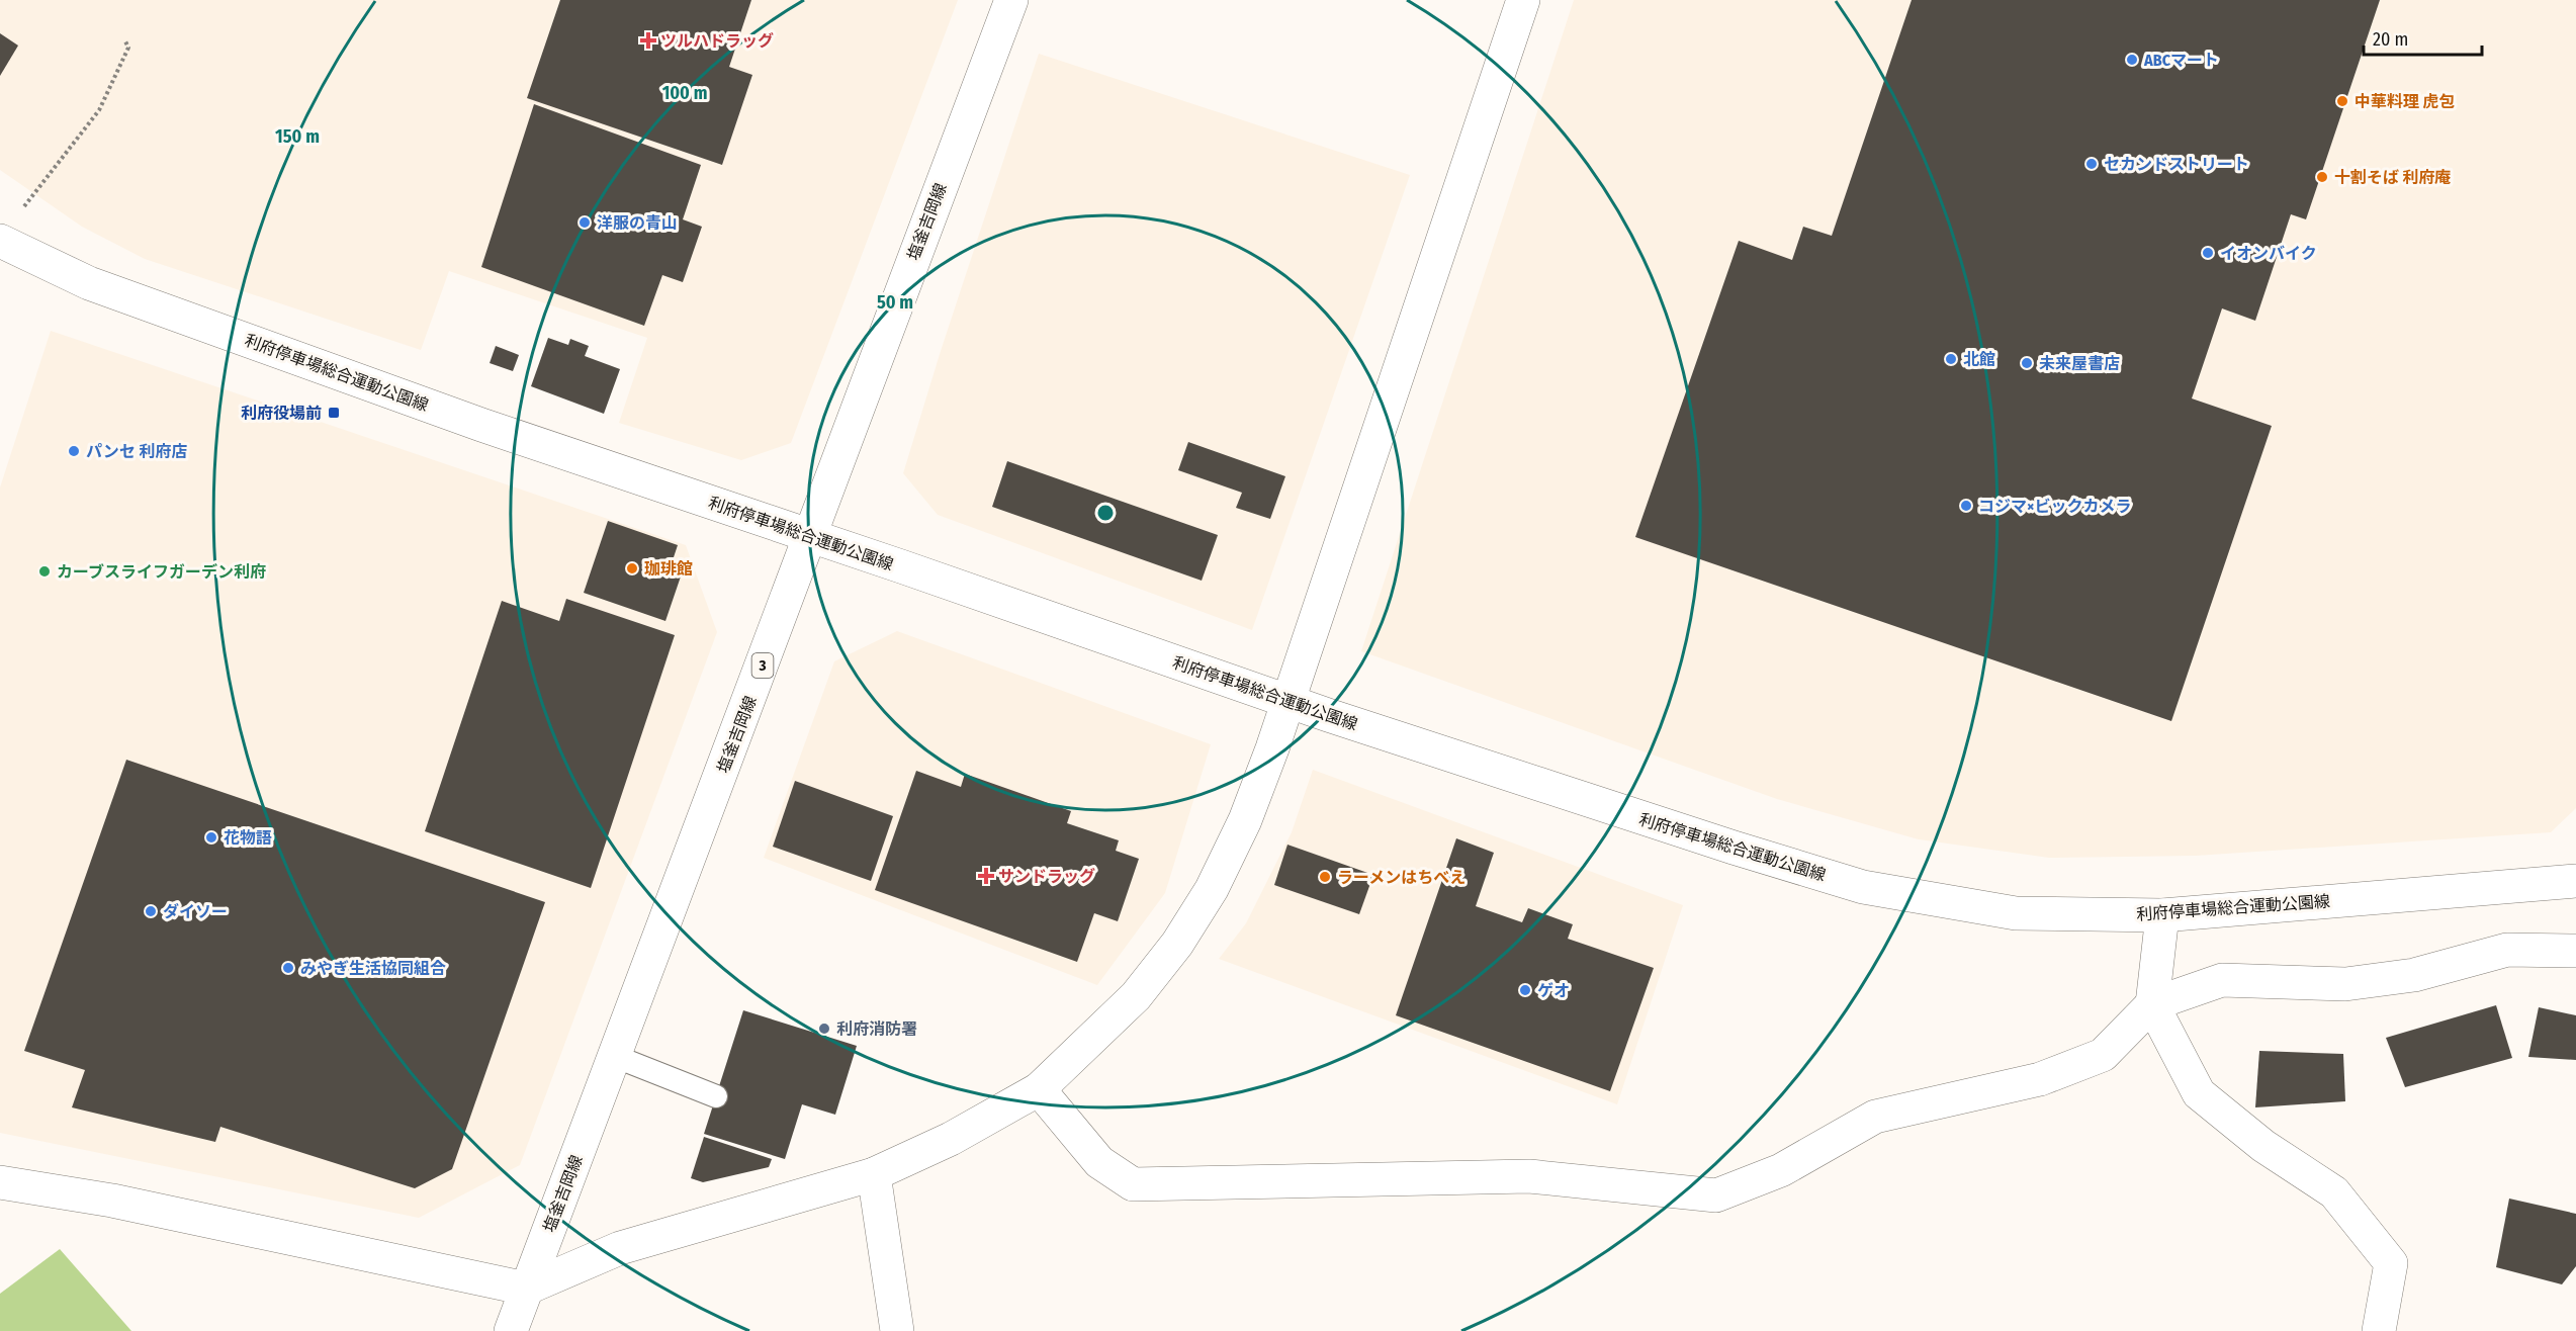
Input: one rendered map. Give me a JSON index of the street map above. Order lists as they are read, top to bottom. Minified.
{"streets":{"street":["塩釜吉岡線","利府停車場総合運動公園線","3"]},"crossings":[["塩釜吉岡線","利府停車場総合運動公園線"]],"places":{"health":["ツルハドラッグ","サンドラッグ"],"other":["ABCマート","中華料理 虎包","セカンドストリート","十割そば 利府庵","洋服の青山","イオンバイク","北館","未来屋書店","パンセ 利府店","コジマ×ビックカメラ","珈琲館","カーブスライフガーデン利府","花物語","ラーメンはちべえ","ダイソー","みやぎ生活協同組合","ゲオ","利府消防署"],"transit":["利府役場前"]},"scale_bar":"20 m","rings":["100 m","150 m","50 m"]}
